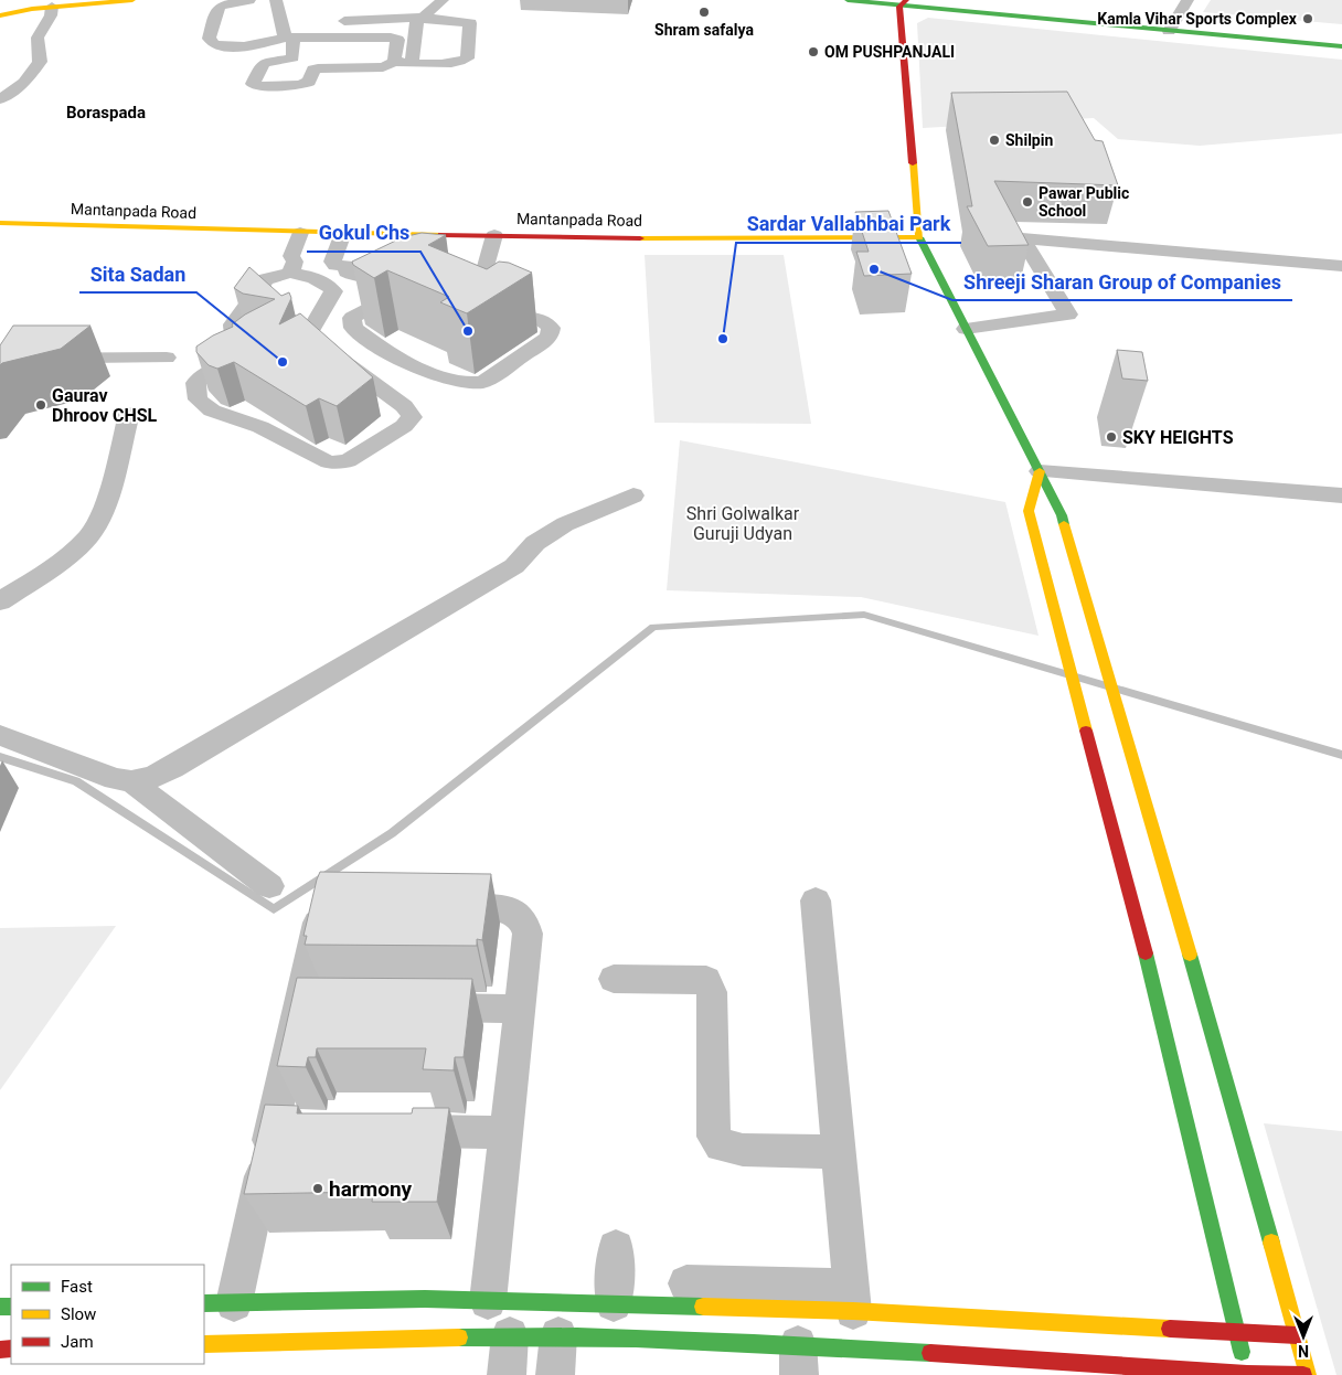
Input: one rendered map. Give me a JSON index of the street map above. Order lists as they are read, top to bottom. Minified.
{"streets":{"street":["Mantanpada Road"]},"districts":["Boraspada"],"parks":["Shri Golwalkar Guruji Udyan"],"places":["Shram safalya","Kamla Vihar Sports Complex","OM PUSHPANJALI","Shilpin","Pawar Public School","Shreeji Sharan Group of Companies","Gokul Chs","Sardar Vallabhbai Park","Sita Sadan","Gaurav Dhroov CHSL","SKY HEIGHTS","harmony"],"legend":["Fast","Slow","Jam"],"north":"bottom"}
